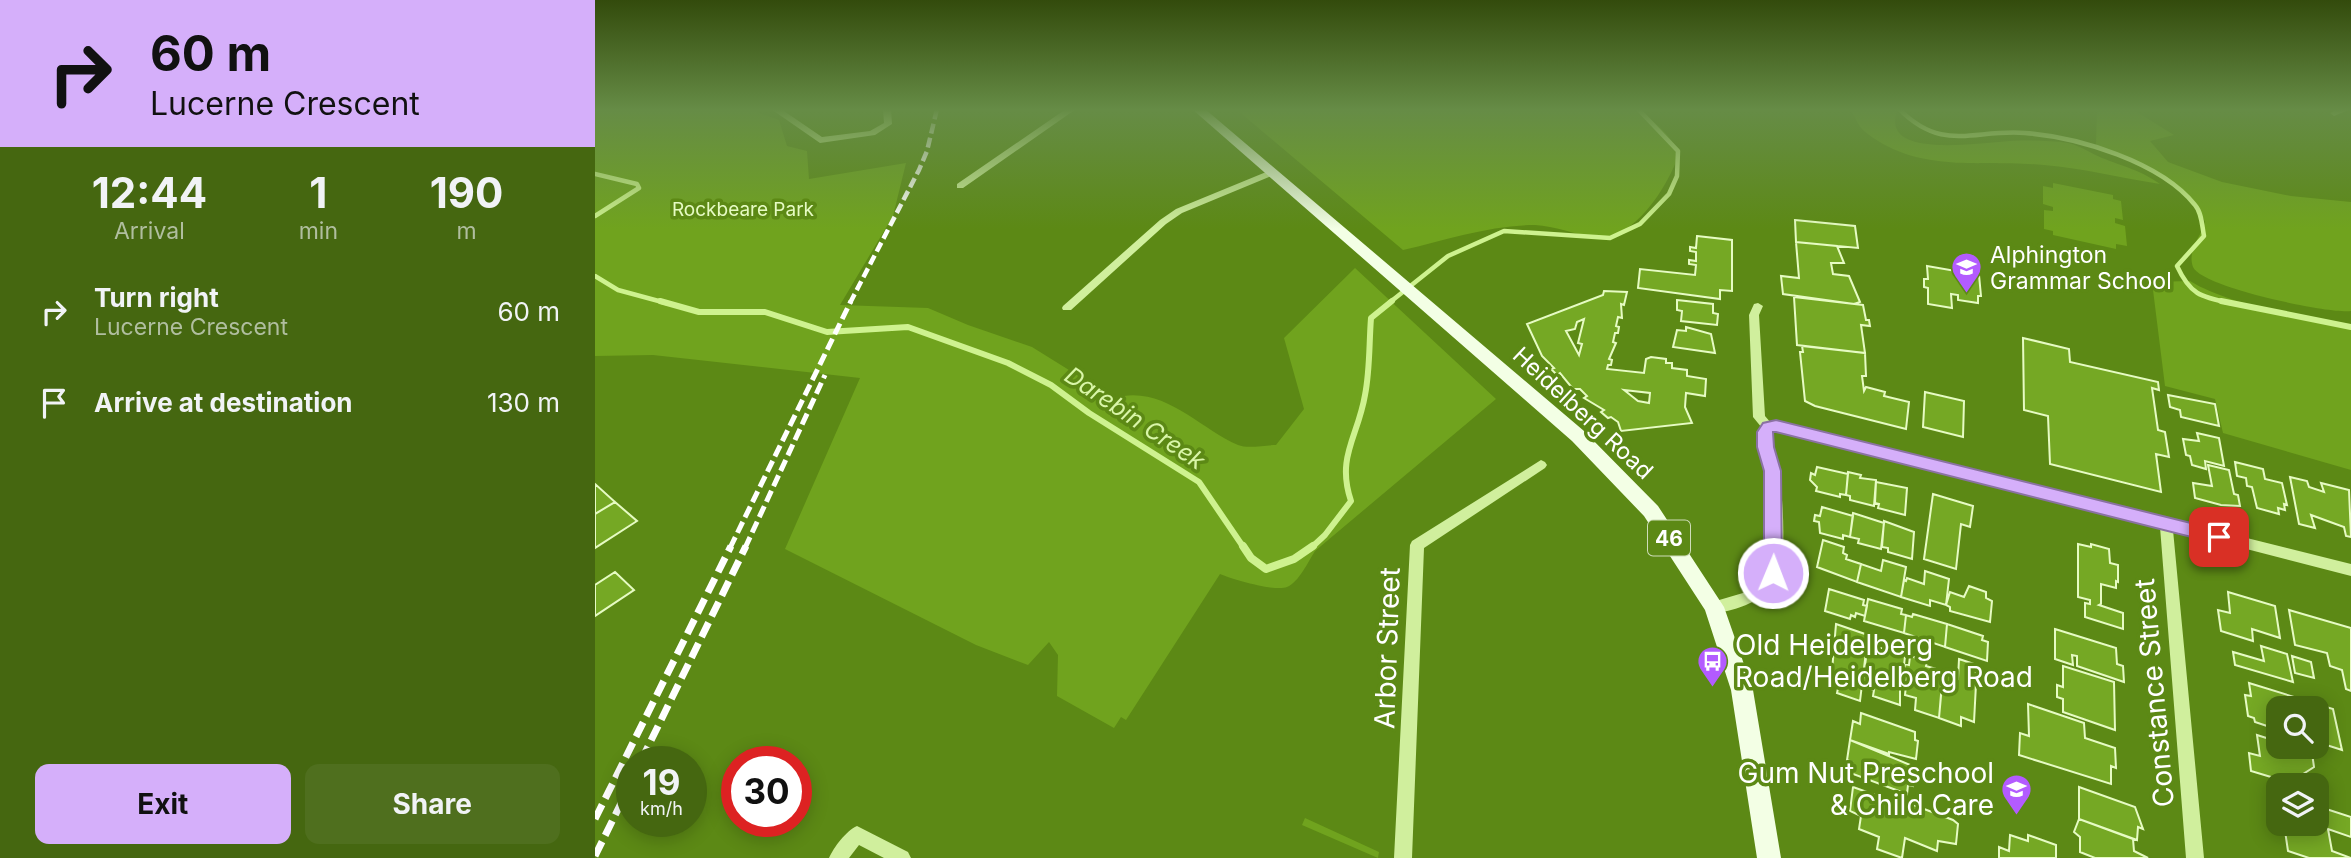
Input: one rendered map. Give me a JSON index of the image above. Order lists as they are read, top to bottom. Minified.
{"streets":{"main road":["Heidelberg Road","46"],"street":["Arbor Street","Constance Street"]},"water":["Darebin Creek"],"parks":["Rockbeare Park"],"places":{"school or university":["Alphington Grammar School","Gum Nut Preschool & Child Care"],"bus stop":["Old Heidelberg Road/Heidelberg Road"]},"page":{"turn":["60 m","Lucerne Crescent"],"eta":["12:44","Arrival","1","min","190","m"],"list":[{"name":"Turn right","note":"Lucerne Crescent","value":"60 m"},{"name":"Arrive at destination","value":"130 m"}],"speed":"19 km/h","limit":"30","buttons":["Exit","Share"]}}
